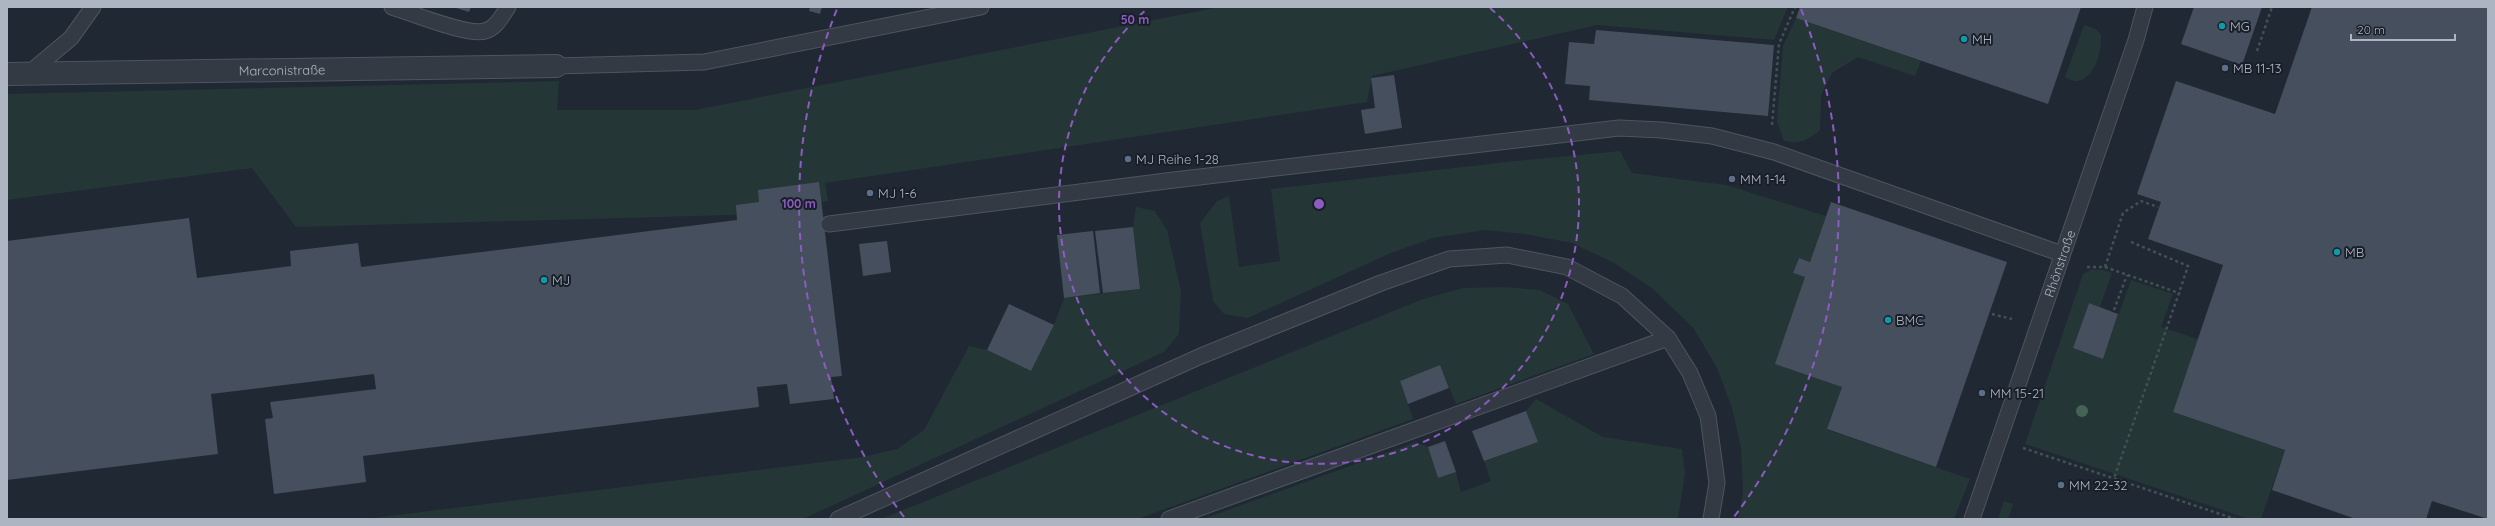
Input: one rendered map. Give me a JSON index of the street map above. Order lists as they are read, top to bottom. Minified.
{"streets":{"street":["Marconistraße"],"lane":["Rhönstraße"]},"places":["MG","MH","MB 11-13","MJ Reihe 1-28","MM 1-14","MJ 1-6","MB","MJ","BMC","MM 15-21","MM 22-32"],"scale_bar":"20 m","rings":["50 m","100 m"]}
